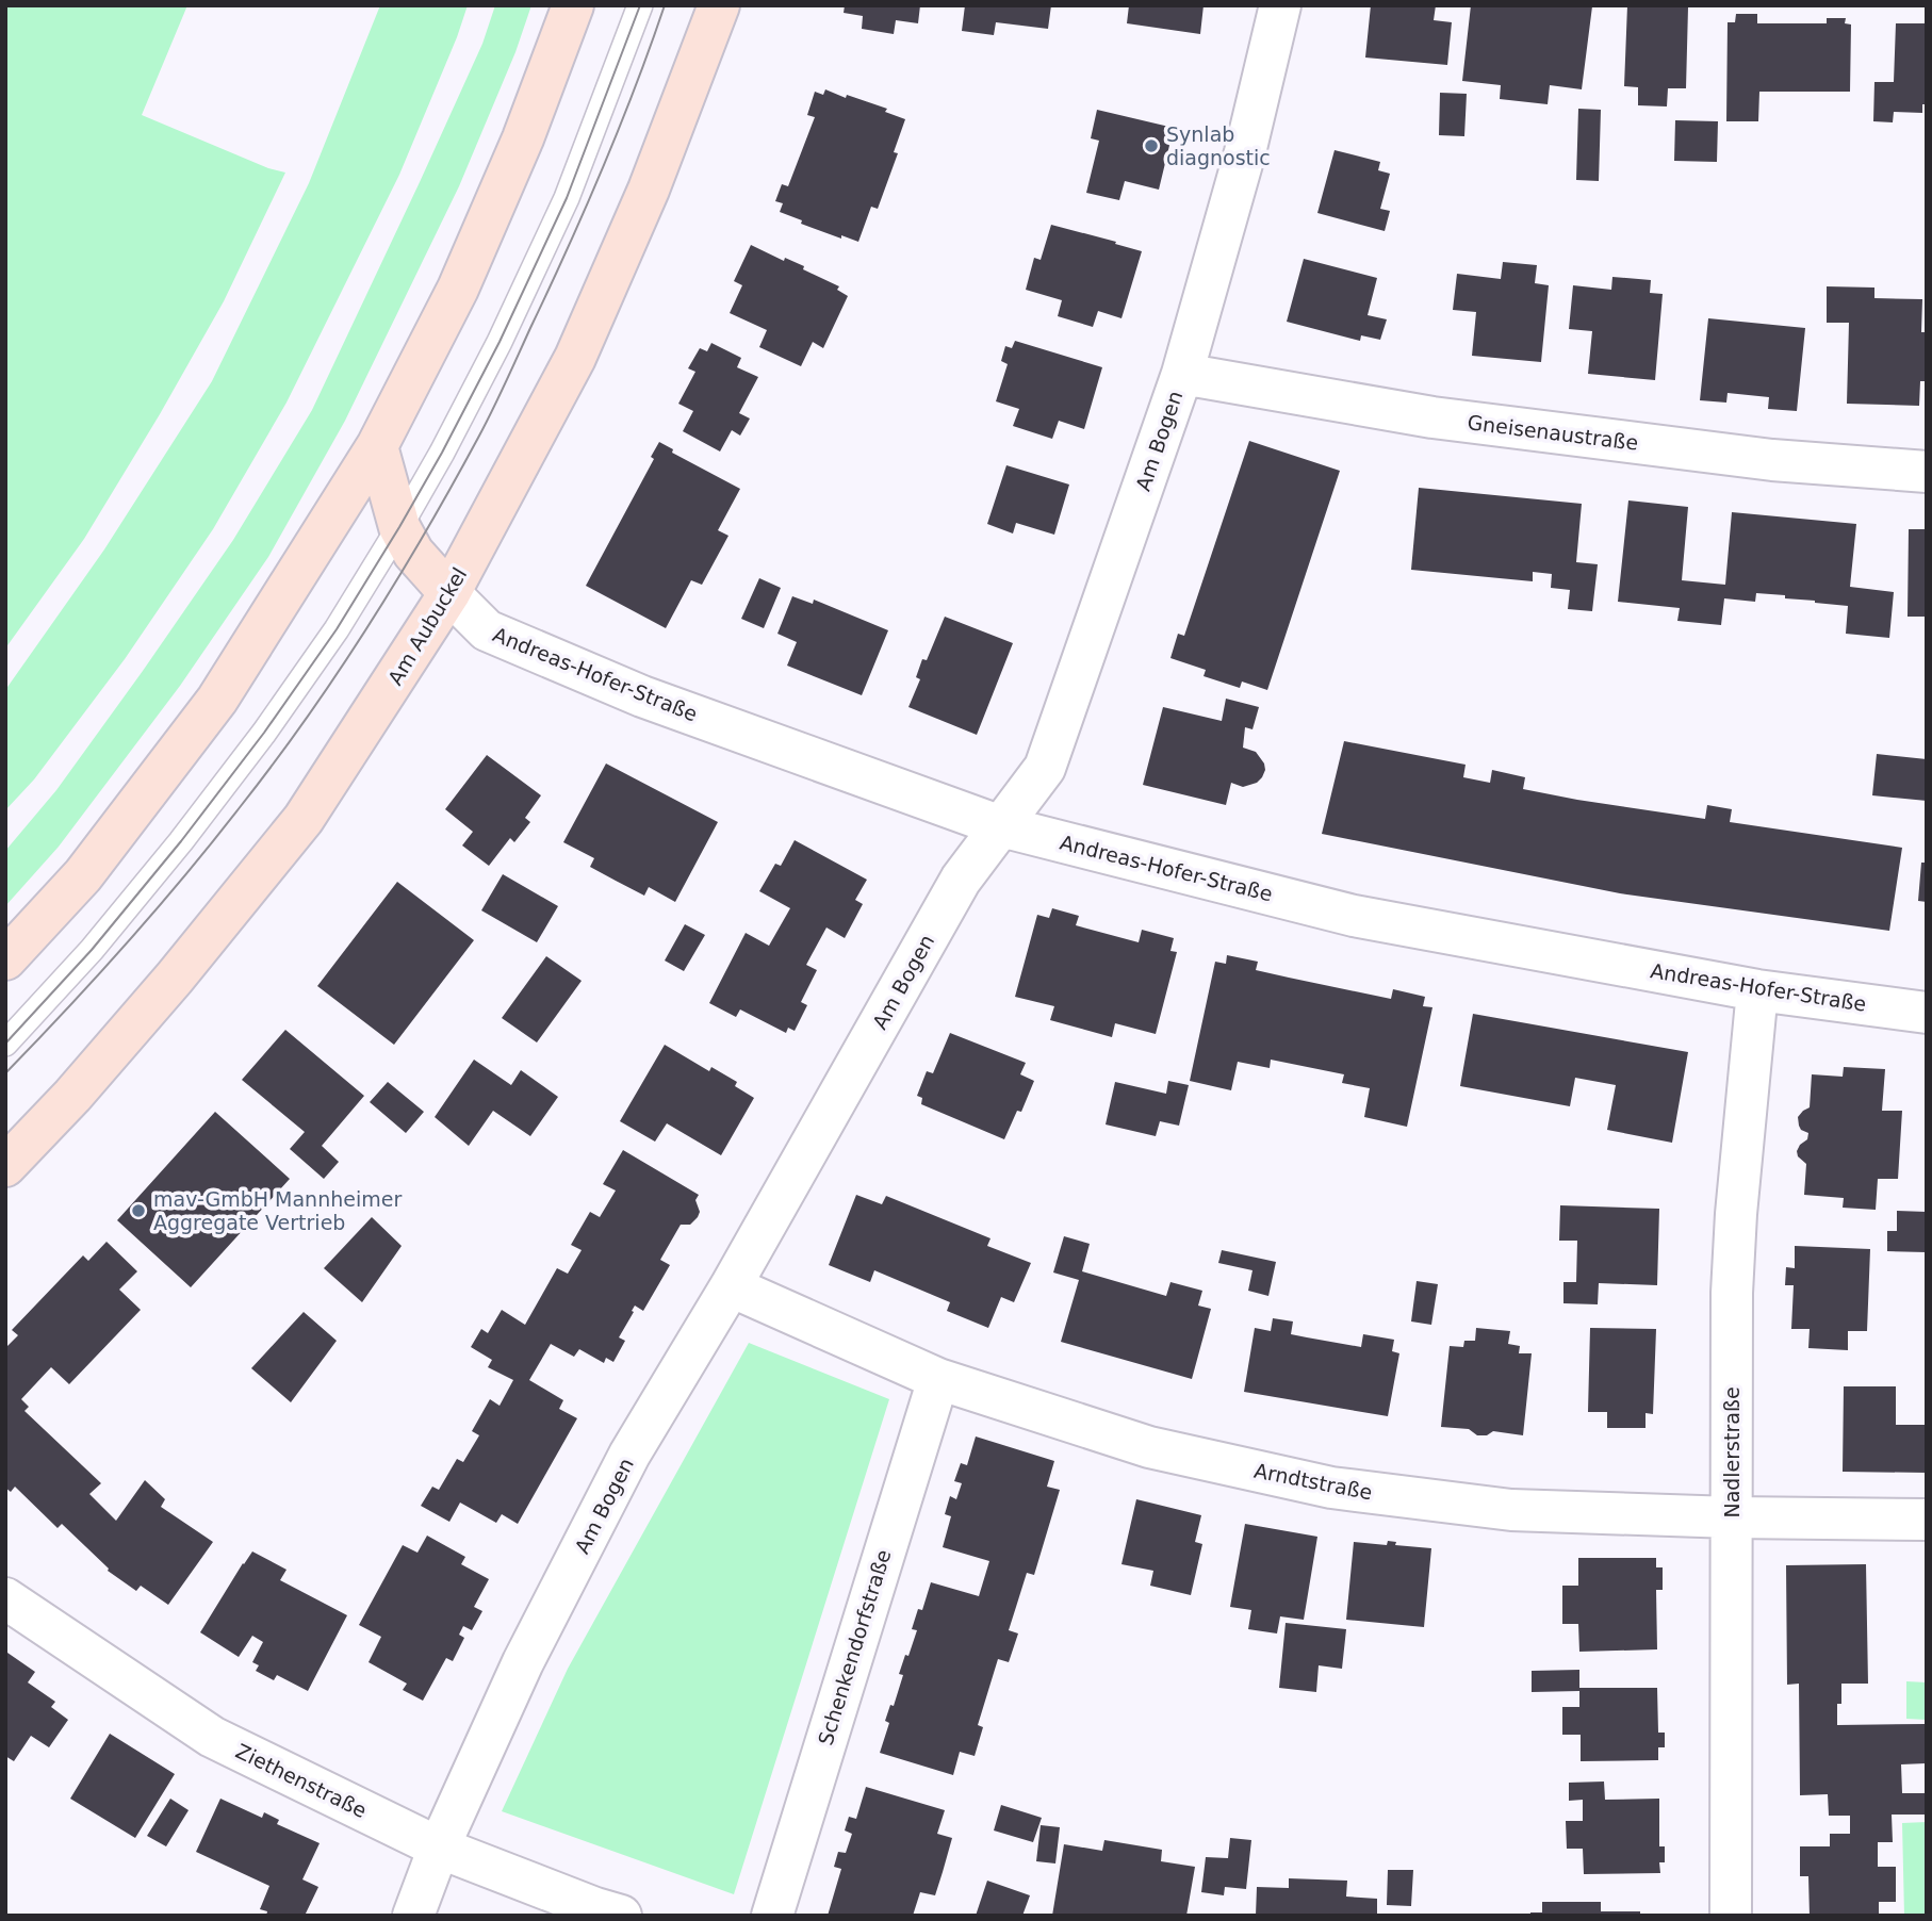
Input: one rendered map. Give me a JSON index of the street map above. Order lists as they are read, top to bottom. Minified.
{"streets":{"main road":["Am Aubuckel"],"street":["Gneisenaustraße","Am Bogen","Andreas-Hofer-Straße","Nadlerstraße","Arndtstraße","Schenkendorfstraße","Ziethenstraße"]},"crossings":[["Gneisenaustraße","Am Bogen"],["Am Bogen","Andreas-Hofer-Straße"],["Am Bogen","Arndtstraße"],["Am Bogen","Ziethenstraße"],["Am Aubuckel","Andreas-Hofer-Straße"],["Andreas-Hofer-Straße","Nadlerstraße"],["Nadlerstraße","Arndtstraße"],["Arndtstraße","Schenkendorfstraße"]],"places":["Synlab diagnostic","mav-GmbH Mannheimer Aggregate Vertrieb"]}
